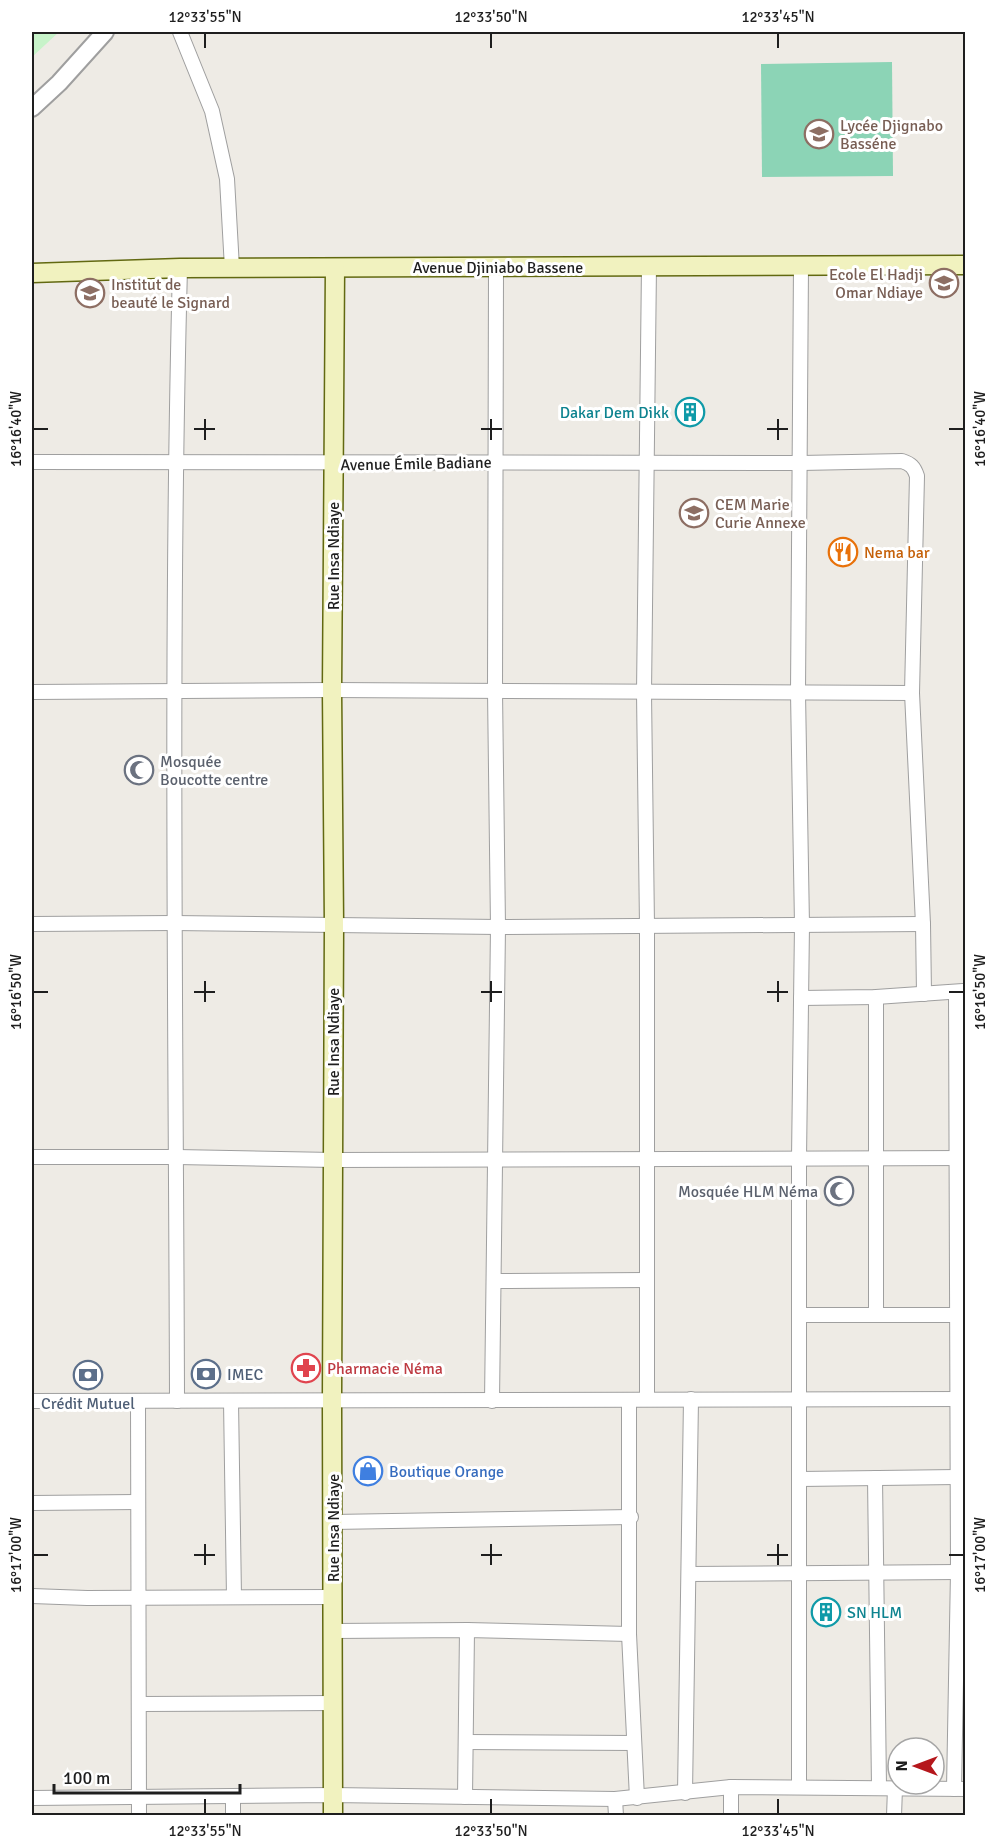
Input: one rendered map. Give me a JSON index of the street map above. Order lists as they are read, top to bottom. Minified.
{"streets":{"main road":["Avenue Djiniabo Bassene","Rue Insa Ndiaye"],"street":["Avenue Émile Badiane"]},"crossings":[["Avenue Djiniabo Bassene","Rue Insa Ndiaye"],["Avenue Émile Badiane","Rue Insa Ndiaye"]],"places":{"school or university":["Lycée Djignabo Basséne","Ecole El Hadji Omar Ndiaye","Institut de beauté le Signard","CEM Marie Curie Annexe"],"building":["Dakar Dem Dikk","SN HLM"],"restaurant":["Nema bar"],"mosque":["Mosquée Boucotte centre","Mosquée HLM Néma"],"pharmacy":["Pharmacie Néma"],"bank":["IMEC","Crédit Mutuel"],"shop":["Boutique Orange"]},"scale_bar":"100 m","north":"left","coordinates":["12°33'55\"N","12°33'50\"N","12°33'45\"N","16°16'40\"W","16°16'50\"W","16°17'00\"W"]}
